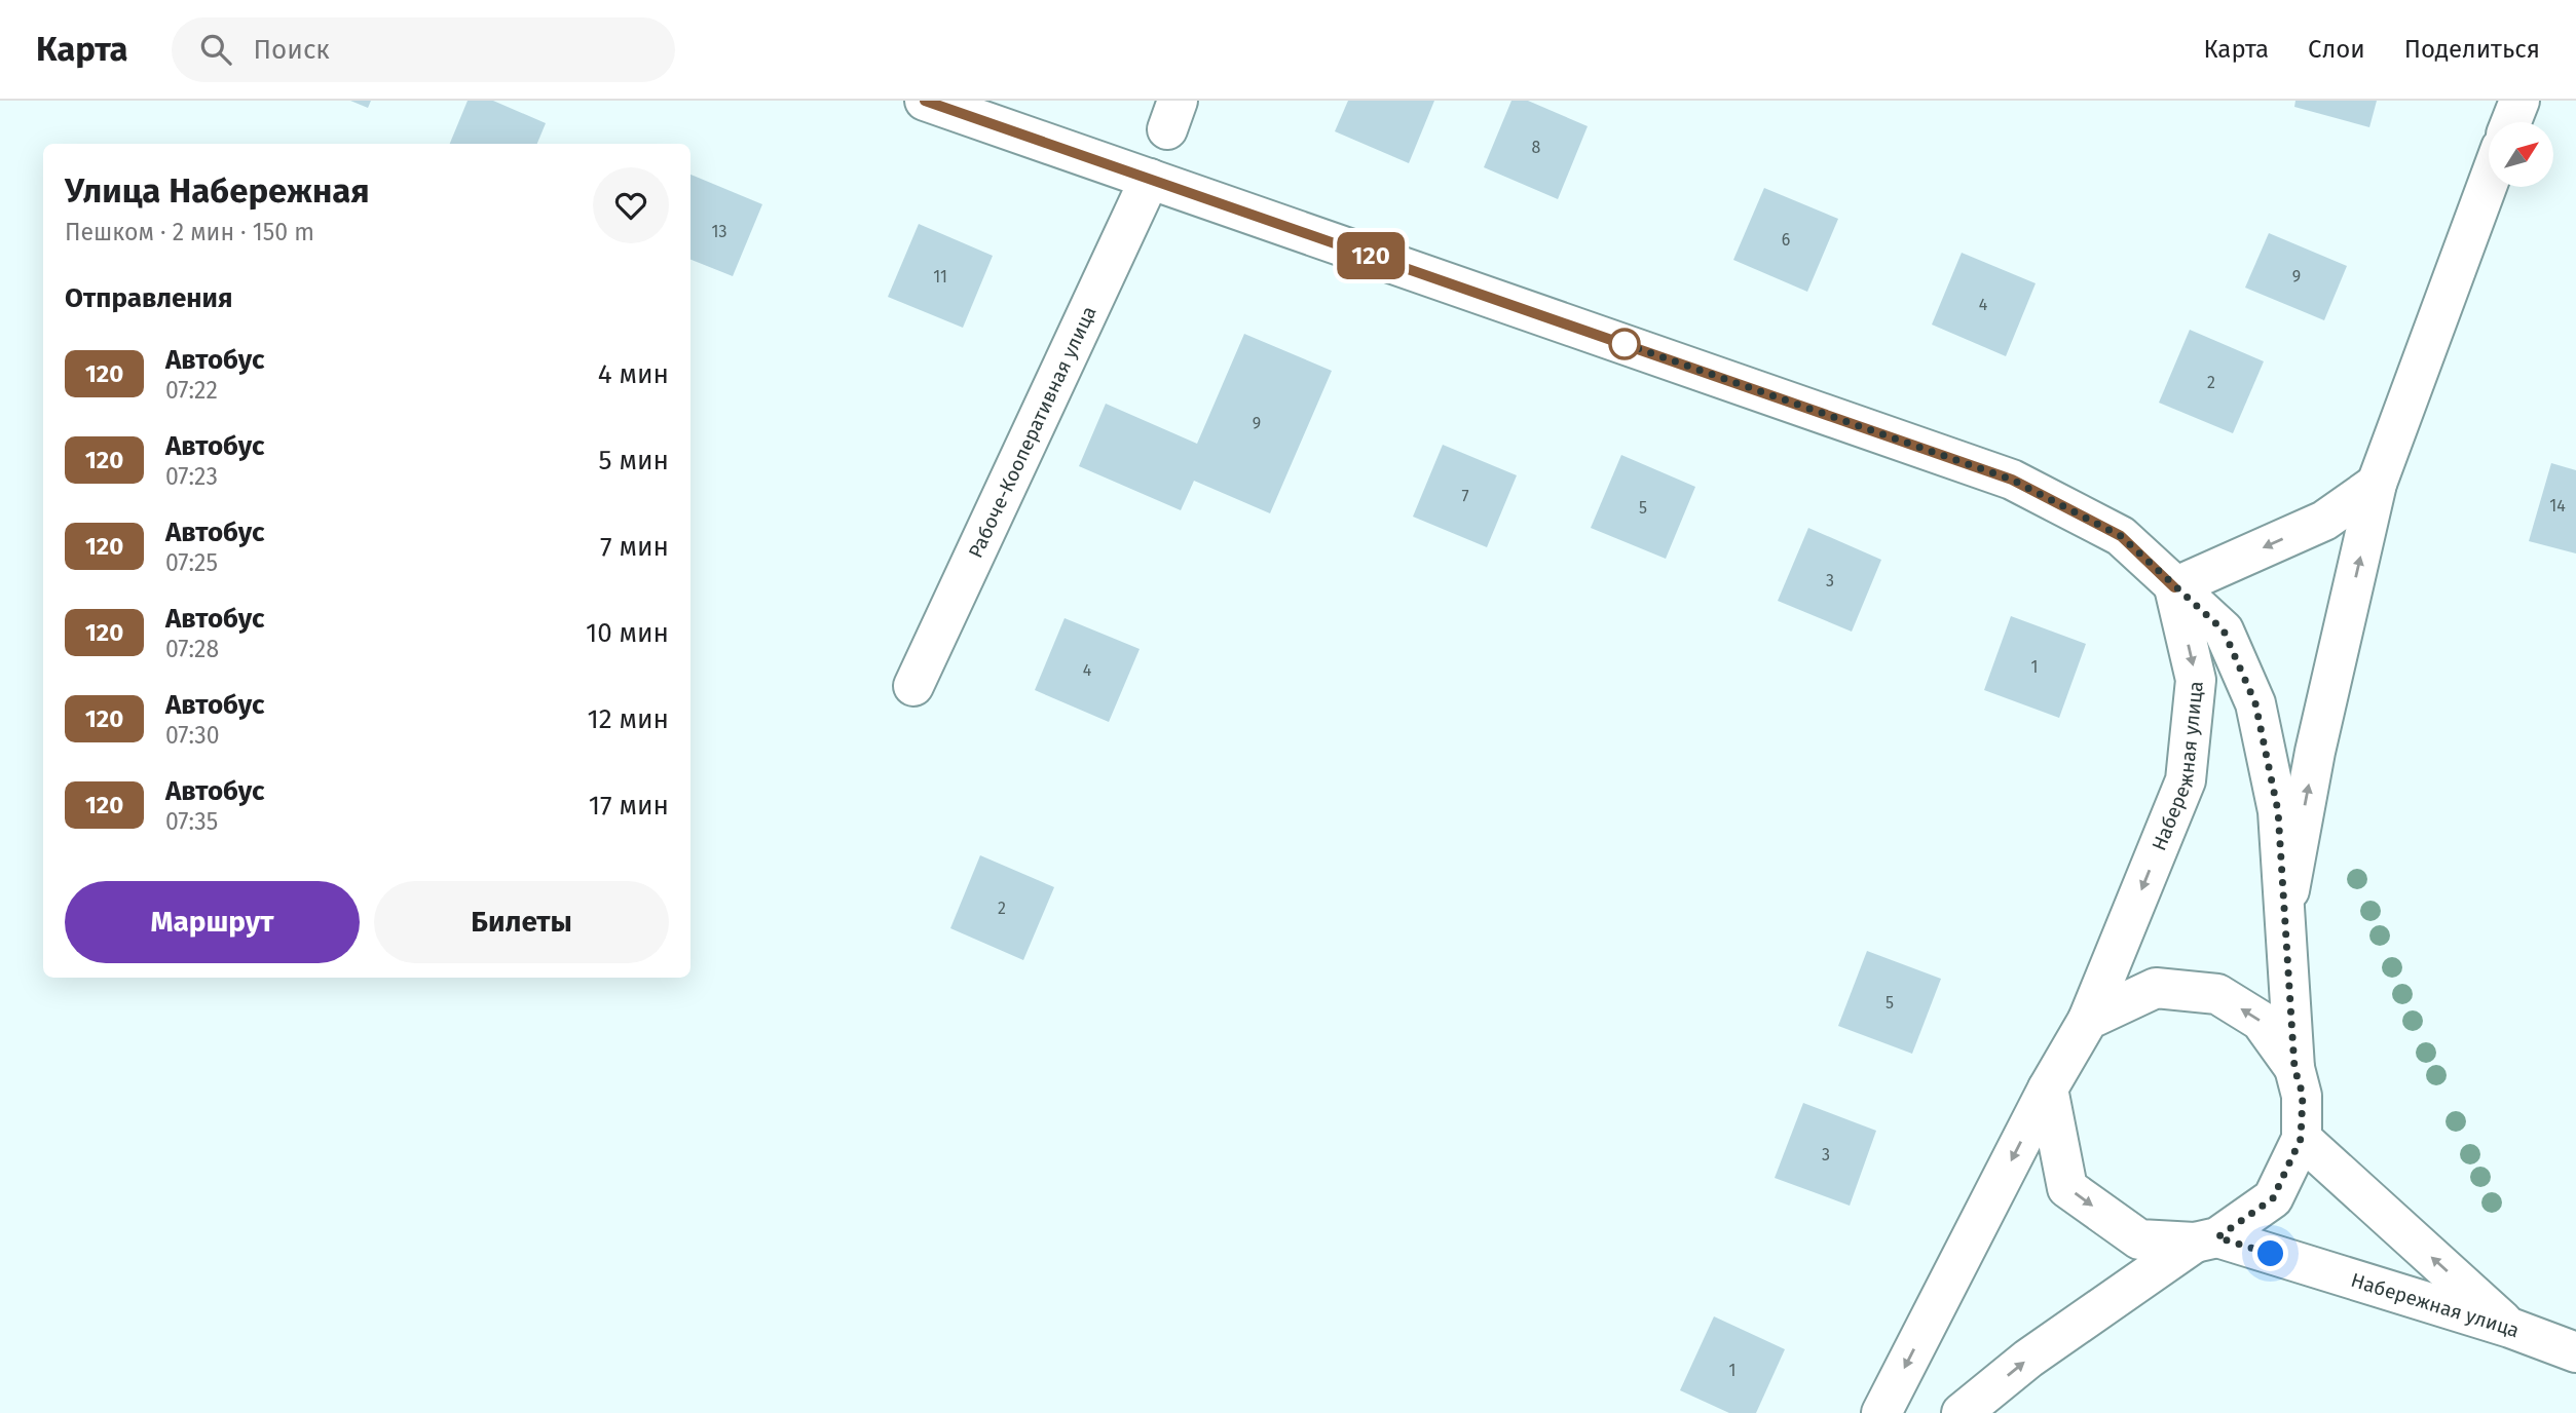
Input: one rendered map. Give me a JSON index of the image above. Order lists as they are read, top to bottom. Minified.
{"streets":{"main road":["Рабоче-Кооперативная улица","Набережная улица"]},"lines":["bus line 120"],"house_numbers":["8","13","6","11","9","4","2","9","7","14","5","3","1","4","2","5","3","1"],"north":"top right","page":{"header":"Карта","search":"Поиск","nav":["Карта","Слои","Поделиться"],"on_map":"120","heading":[["Улица Набережная","Пешком · 2 мин · 150 m"],"Отправления"],"list":[{"mark":"120","name":"Автобус","note":"07:22","value":"4 мин"},{"mark":"120","name":"Автобус","note":"07:23","value":"5 мин"},{"mark":"120","name":"Автобус","note":"07:25","value":"7 мин"},{"mark":"120","name":"Автобус","note":"07:28","value":"10 мин"},{"mark":"120","name":"Автобус","note":"07:30","value":"12 мин"},{"mark":"120","name":"Автобус","note":"07:35","value":"17 мин"}],"buttons":["Маршрут","Билеты"]}}
